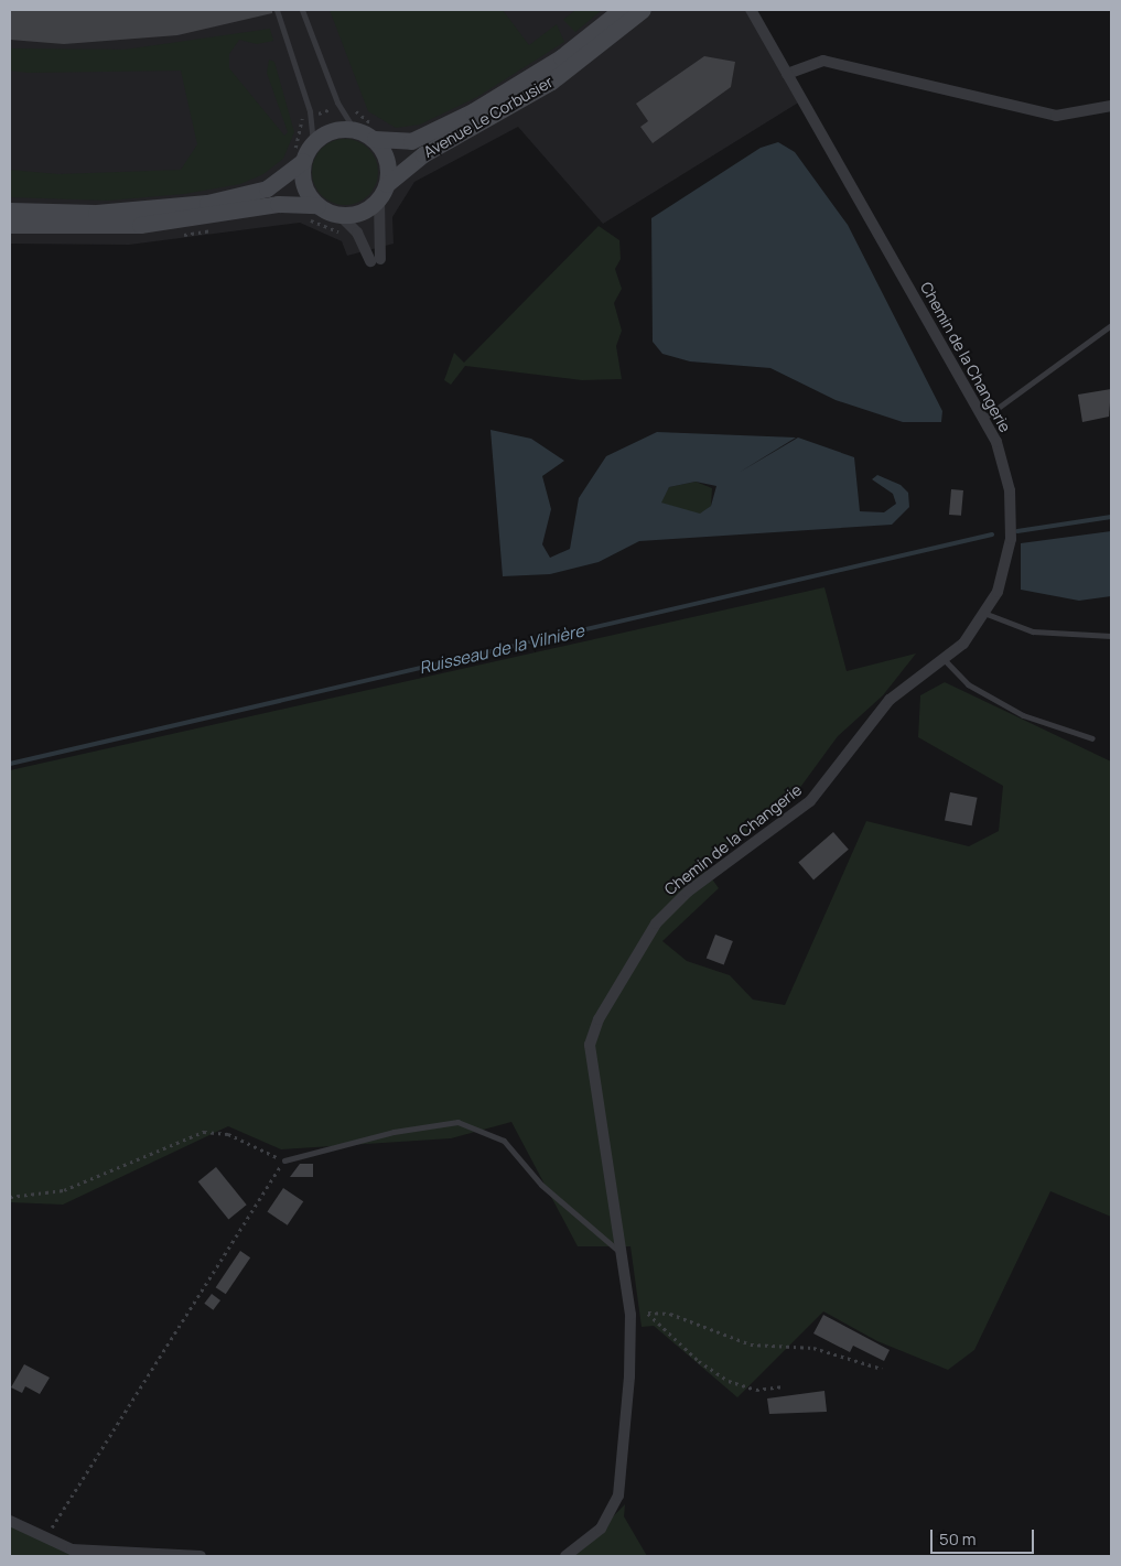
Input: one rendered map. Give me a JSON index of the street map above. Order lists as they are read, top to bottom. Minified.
{"streets":{"street":["Avenue Le Corbusier","Chemin de la Changerie"]},"water":["Ruisseau de la Vilnière"],"scale_bar":"50 m"}
